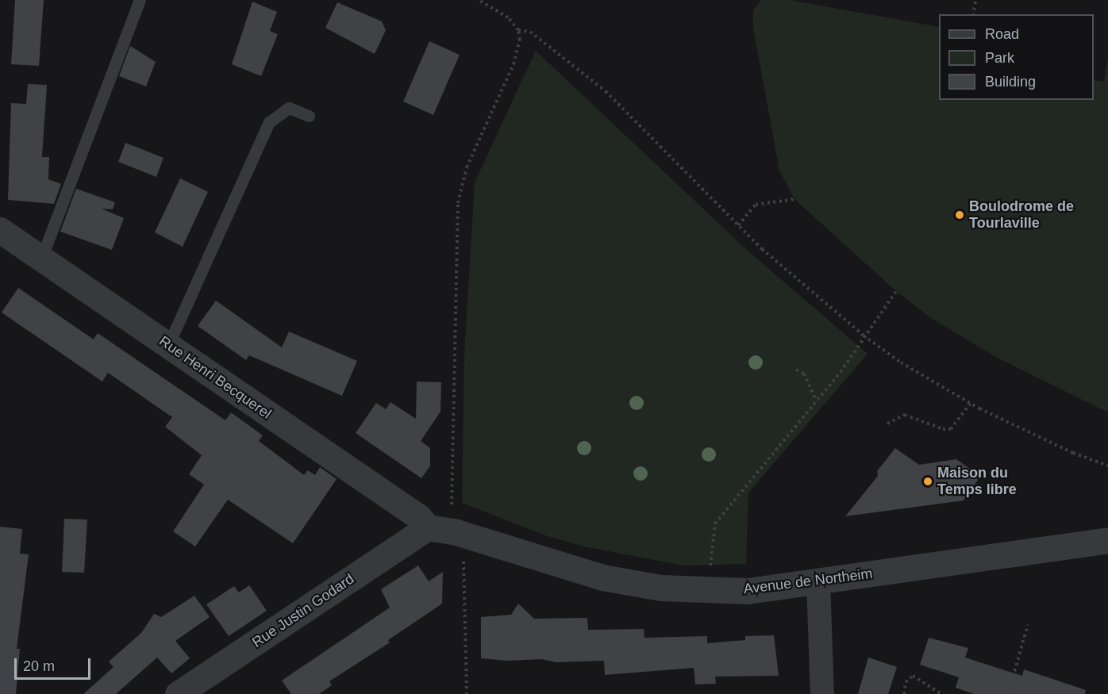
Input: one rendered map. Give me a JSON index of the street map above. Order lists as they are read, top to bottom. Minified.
{"streets":{"street":["Rue Henri Becquerel","Avenue de Northeim","Rue Justin Godard"]},"crossings":[["Rue Henri Becquerel","Avenue de Northeim"],["Rue Henri Becquerel","Rue Justin Godard"],["Avenue de Northeim","Rue Justin Godard"]],"places":["Boulodrome de Tourlaville","Maison du Temps libre"],"legend":["Road","Park","Building"],"scale_bar":"20 m"}
